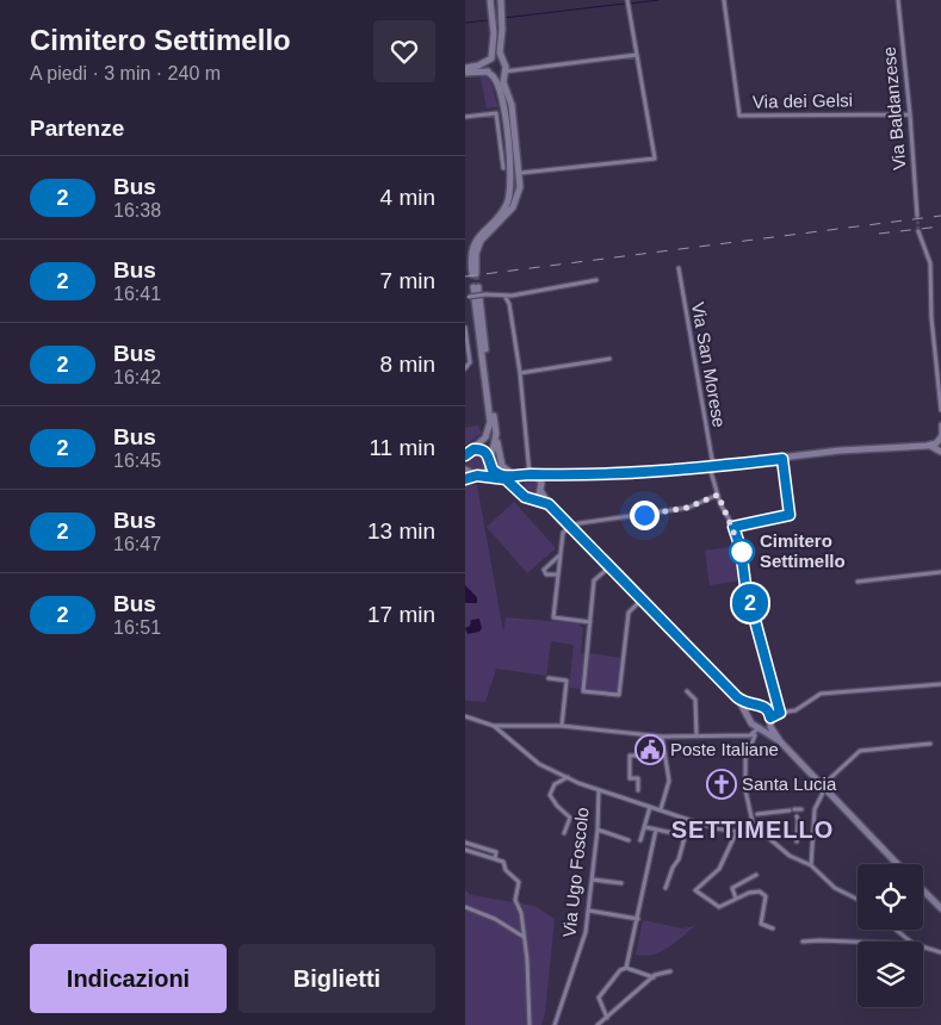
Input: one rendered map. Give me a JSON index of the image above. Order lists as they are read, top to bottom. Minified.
{"streets":{"street":["Via dei Gelsi","Via Baldanzese","Via San Morese","Via Ugo Foscolo"]},"crossings":[["Via dei Gelsi","Via Baldanzese"]],"districts":["SETTIMELLO"],"places":{"other":["Cimitero Settimello"],"public building":["Poste Italiane"],"church":["Santa Lucia"]},"lines":["bus line 2"],"page":{"heading":[["Cimitero Settimello","A piedi · 3 min · 240 m"],"Partenze"],"on_map":"2","list":[{"mark":"2","name":"Bus","note":"16:38","value":"4 min"},{"mark":"2","name":"Bus","note":"16:41","value":"7 min"},{"mark":"2","name":"Bus","note":"16:42","value":"8 min"},{"mark":"2","name":"Bus","note":"16:45","value":"11 min"},{"mark":"2","name":"Bus","note":"16:47","value":"13 min"},{"mark":"2","name":"Bus","note":"16:51","value":"17 min"}],"buttons":["Indicazioni","Biglietti"]}}
